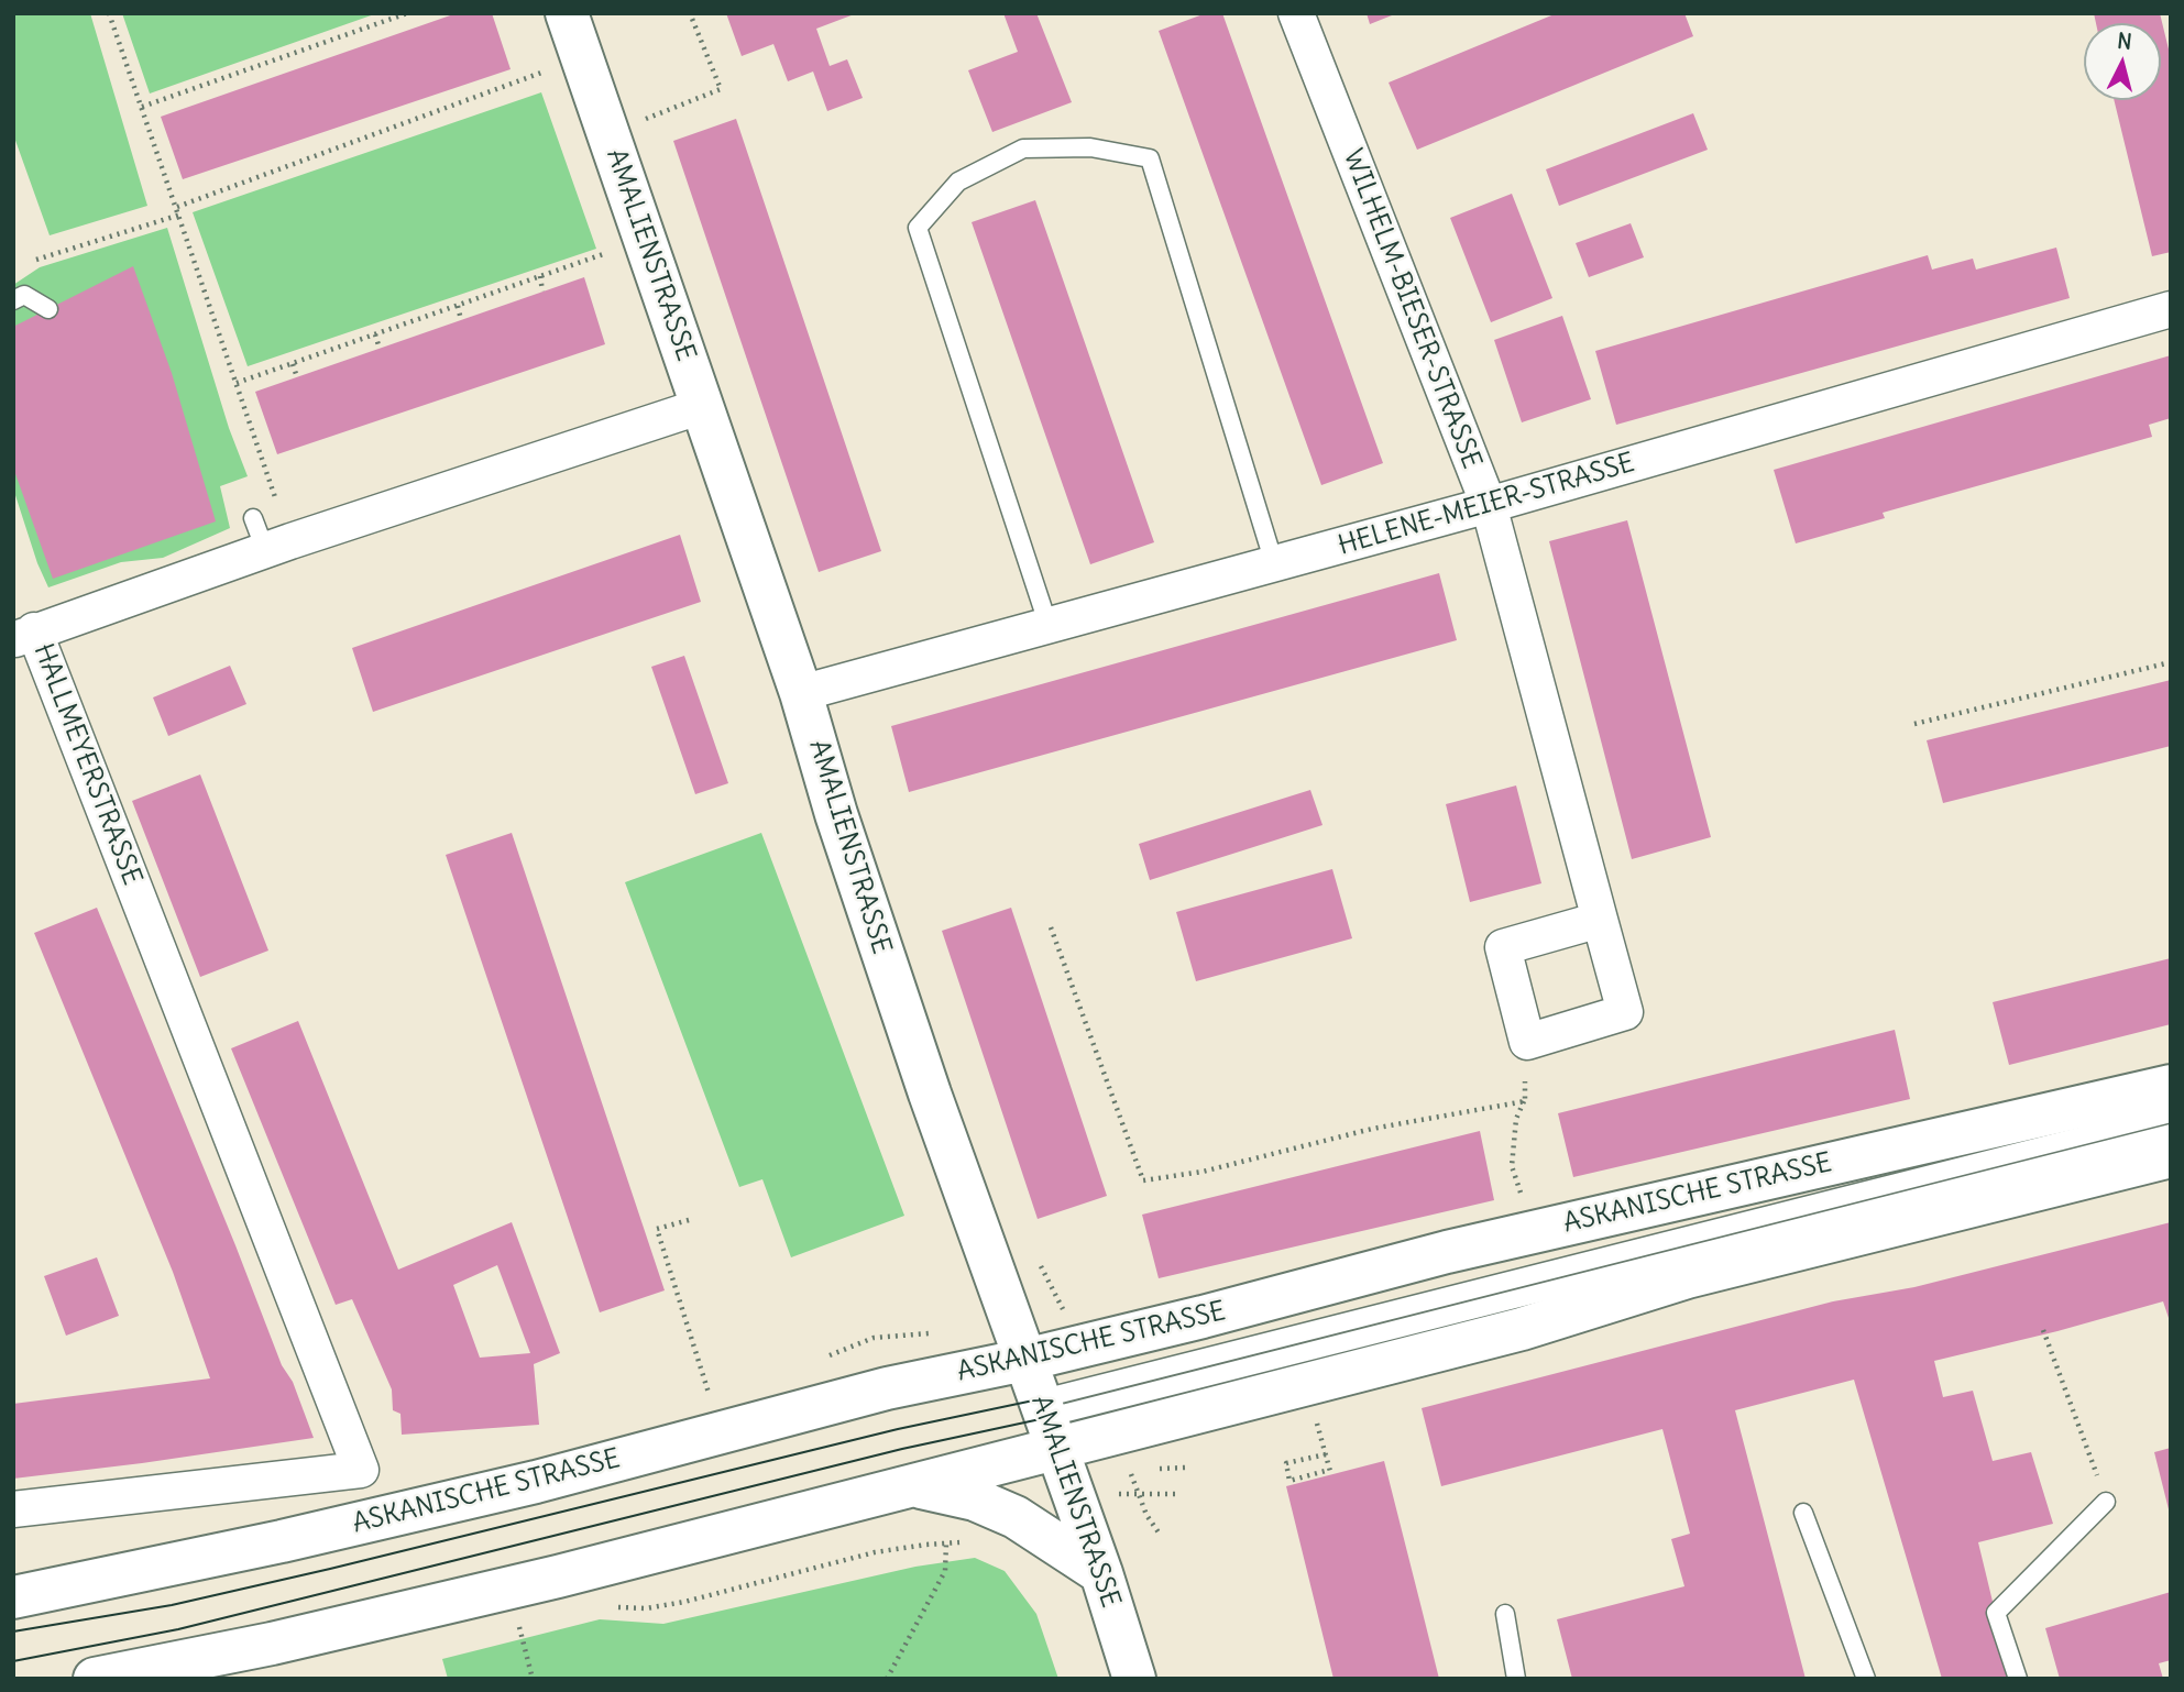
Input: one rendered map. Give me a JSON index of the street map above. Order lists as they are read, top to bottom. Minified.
{"streets":{"main road":["AMALIENSTRASSE","ASKANISCHE STRASSE"],"street":["WILHELM-BIESER-STRASSE","HELENE-MEIER-STRASSE","HALLMEYERSTRASSE"]},"crossings":[["AMALIENSTRASSE","HELENE-MEIER-STRASSE"],["AMALIENSTRASSE","HALLMEYERSTRASSE"],["AMALIENSTRASSE","ASKANISCHE STRASSE"],["WILHELM-BIESER-STRASSE","HELENE-MEIER-STRASSE"],["HALLMEYERSTRASSE","ASKANISCHE STRASSE"]],"north":"top"}
